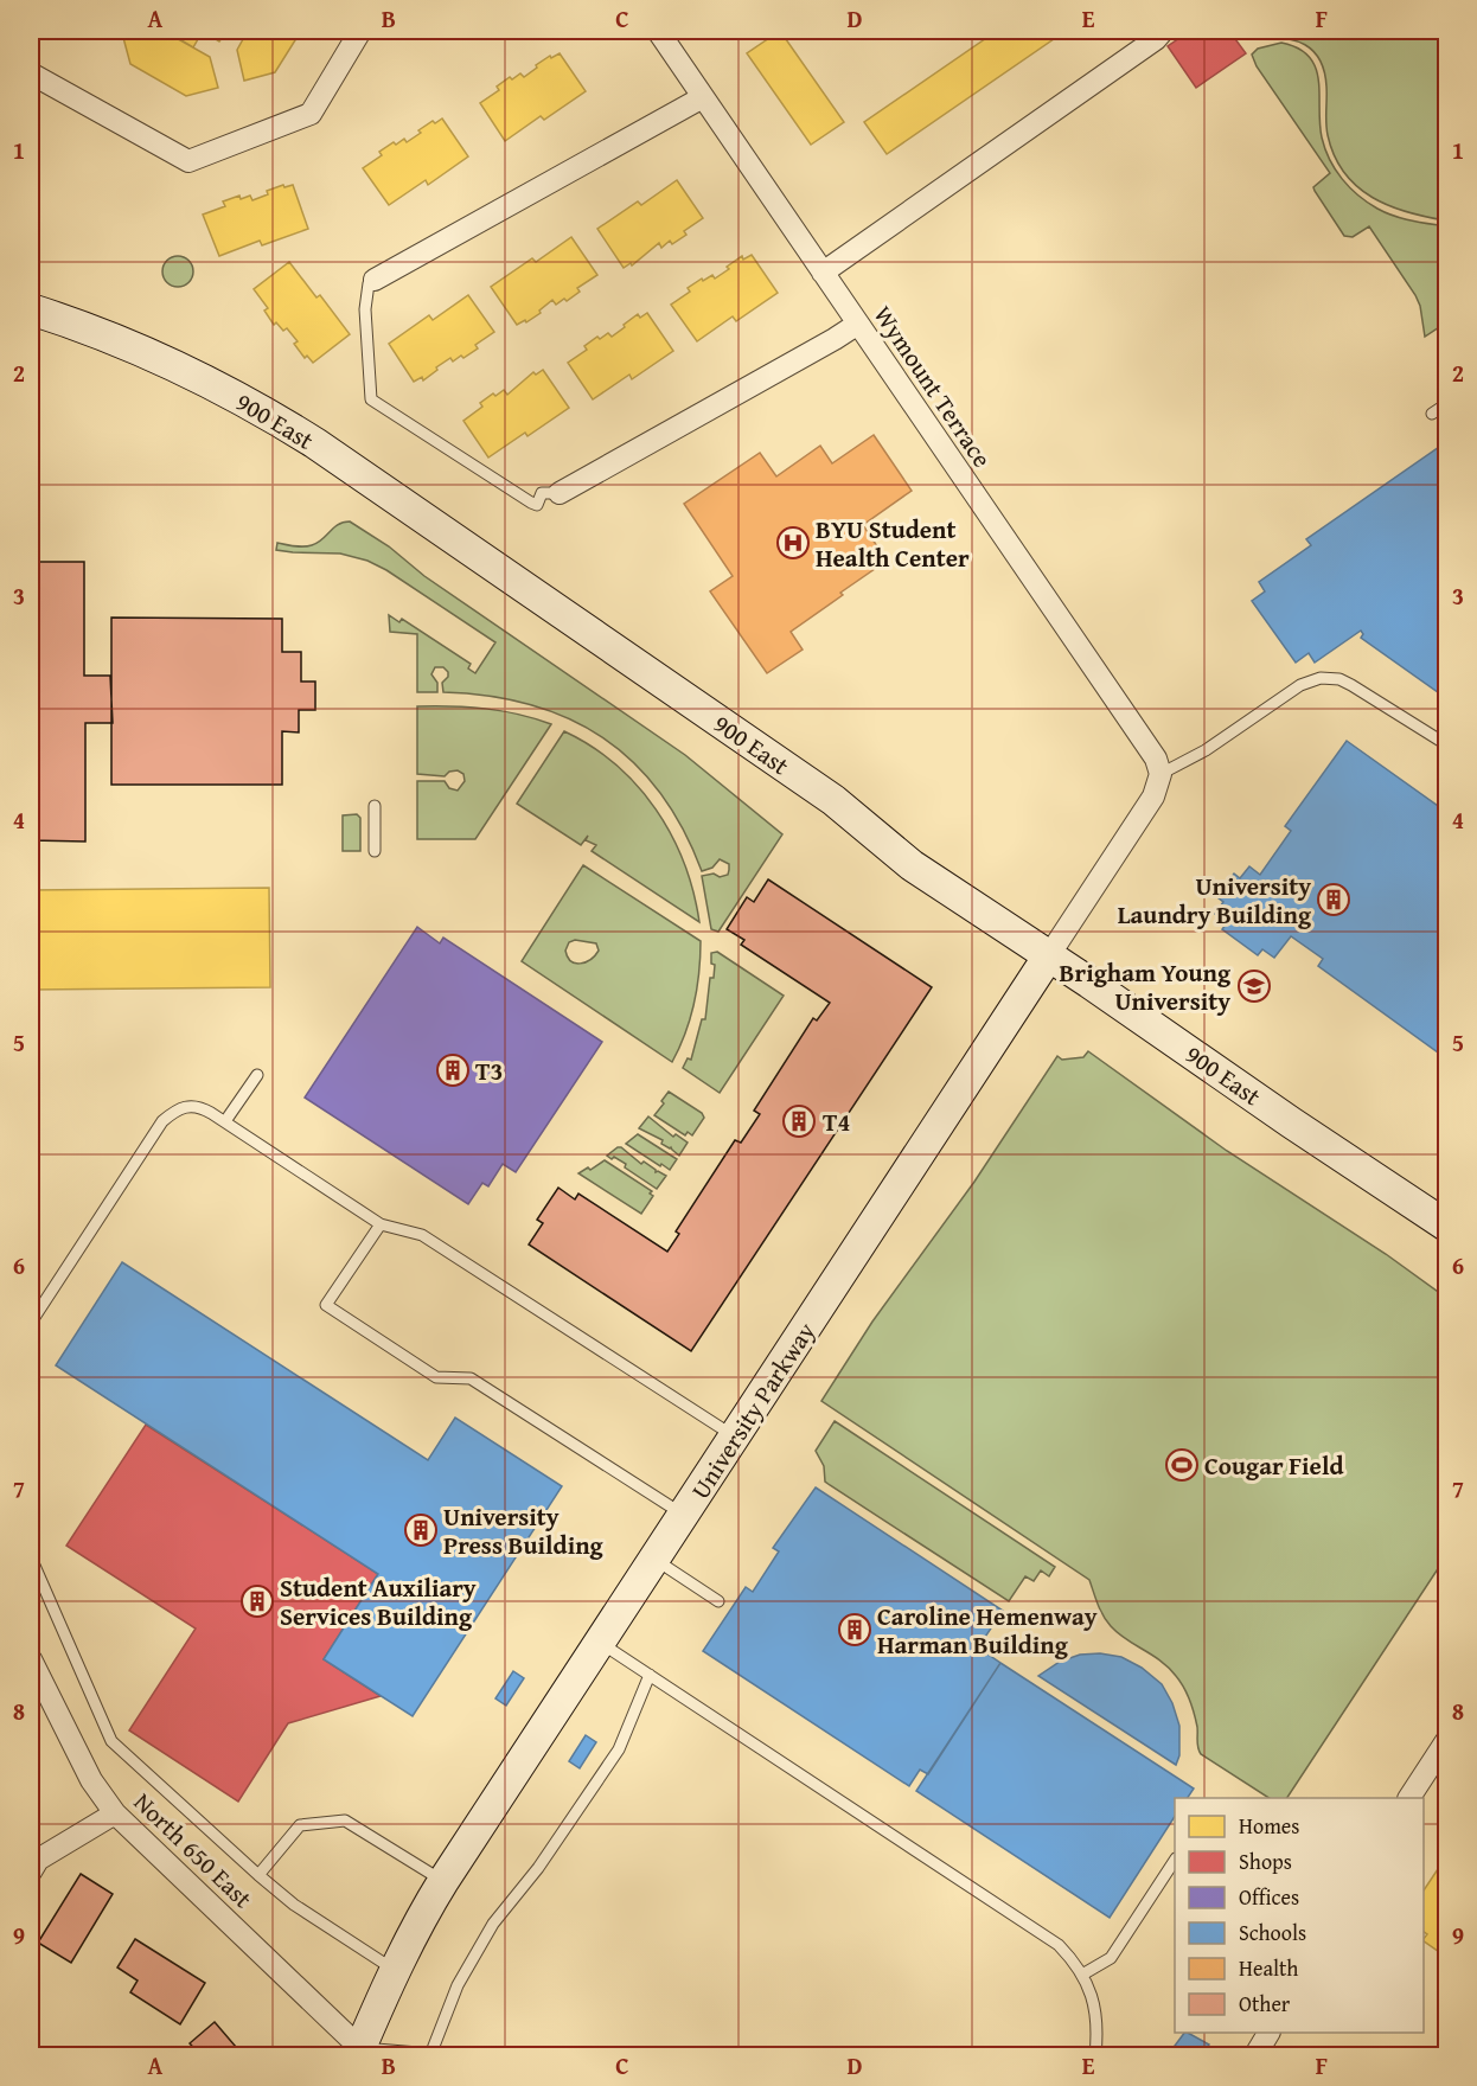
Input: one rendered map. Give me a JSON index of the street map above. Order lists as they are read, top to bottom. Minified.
{"streets":{"main road":["900 East","University Parkway"],"street":["Wymount Terrace","North 650 East"]},"crossings":[["Wymount Terrace","University Parkway"],["900 East","University Parkway"],["University Parkway","North 650 East"]],"places":{"hospital":["BYU Student Health Center"],"building":["University Laundry Building","T3","T4","University Press Building","Student Auxiliary Services Building","Caroline Hemenway Harman Building"],"school or university":["Brigham Young University"],"sports":["Cougar Field"]},"legend":["Homes","Shops","Offices","Schools","Health","Other"],"grid":{"columns":["A","B","C","D","E","F"],"rows":["1","2","3","4","5","6","7","8","9"]}}
